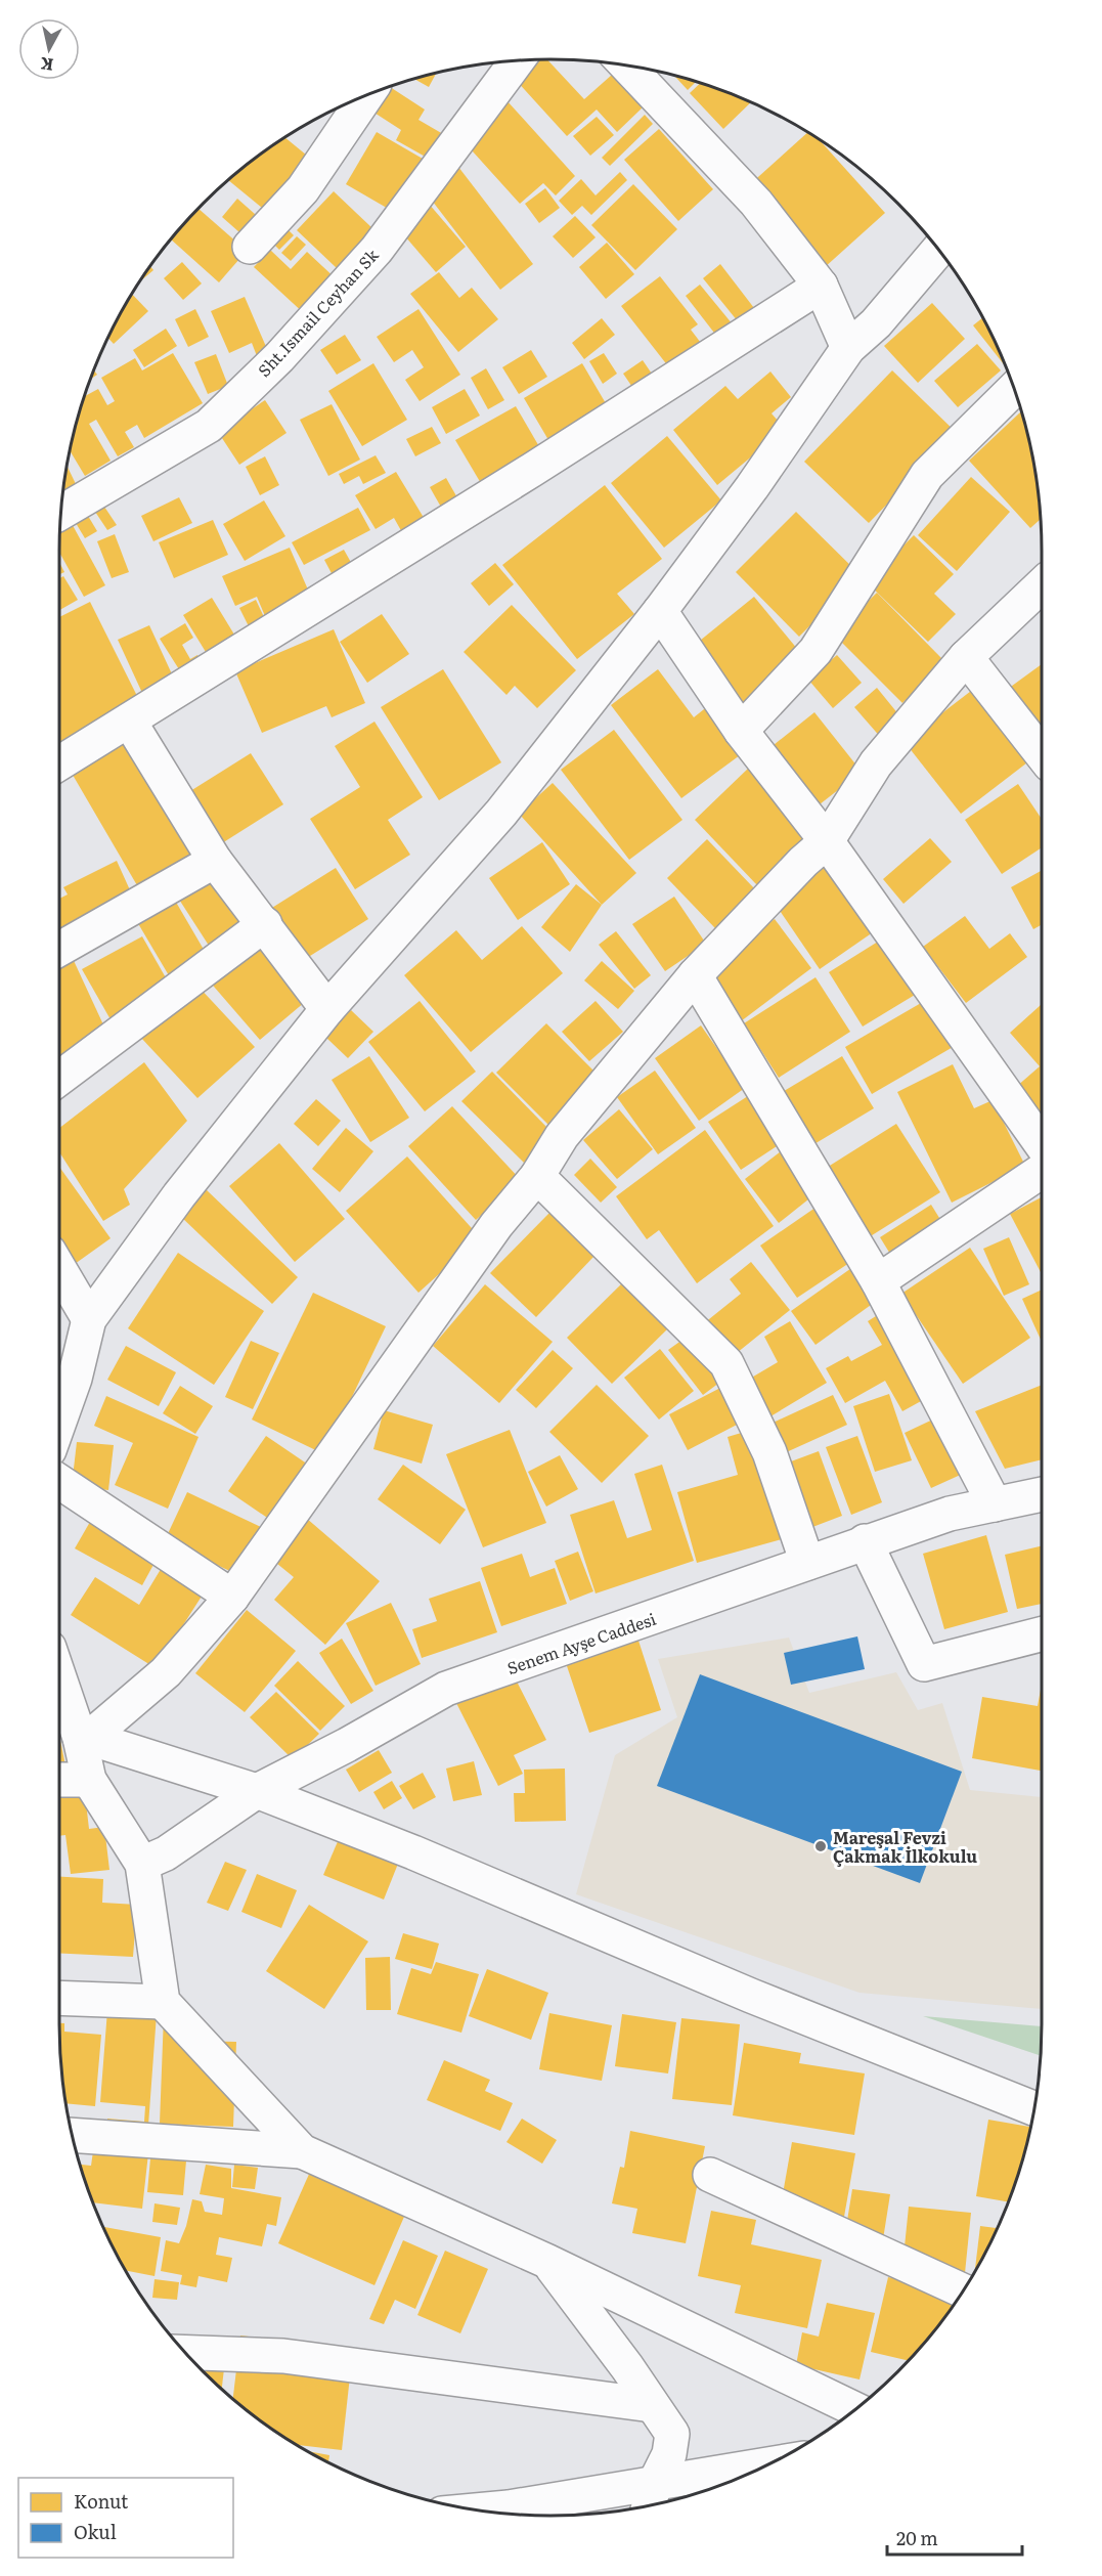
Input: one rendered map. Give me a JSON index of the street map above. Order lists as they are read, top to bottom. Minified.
{"streets":{"street":["Sht.Ismail Ceyhan Sk","Senem Ayşe Caddesi"]},"places":["Mareşal Fevzi Çakmak İlkokulu"],"legend":["Konut","Okul"],"scale_bar":"20 m","north":"bottom"}
